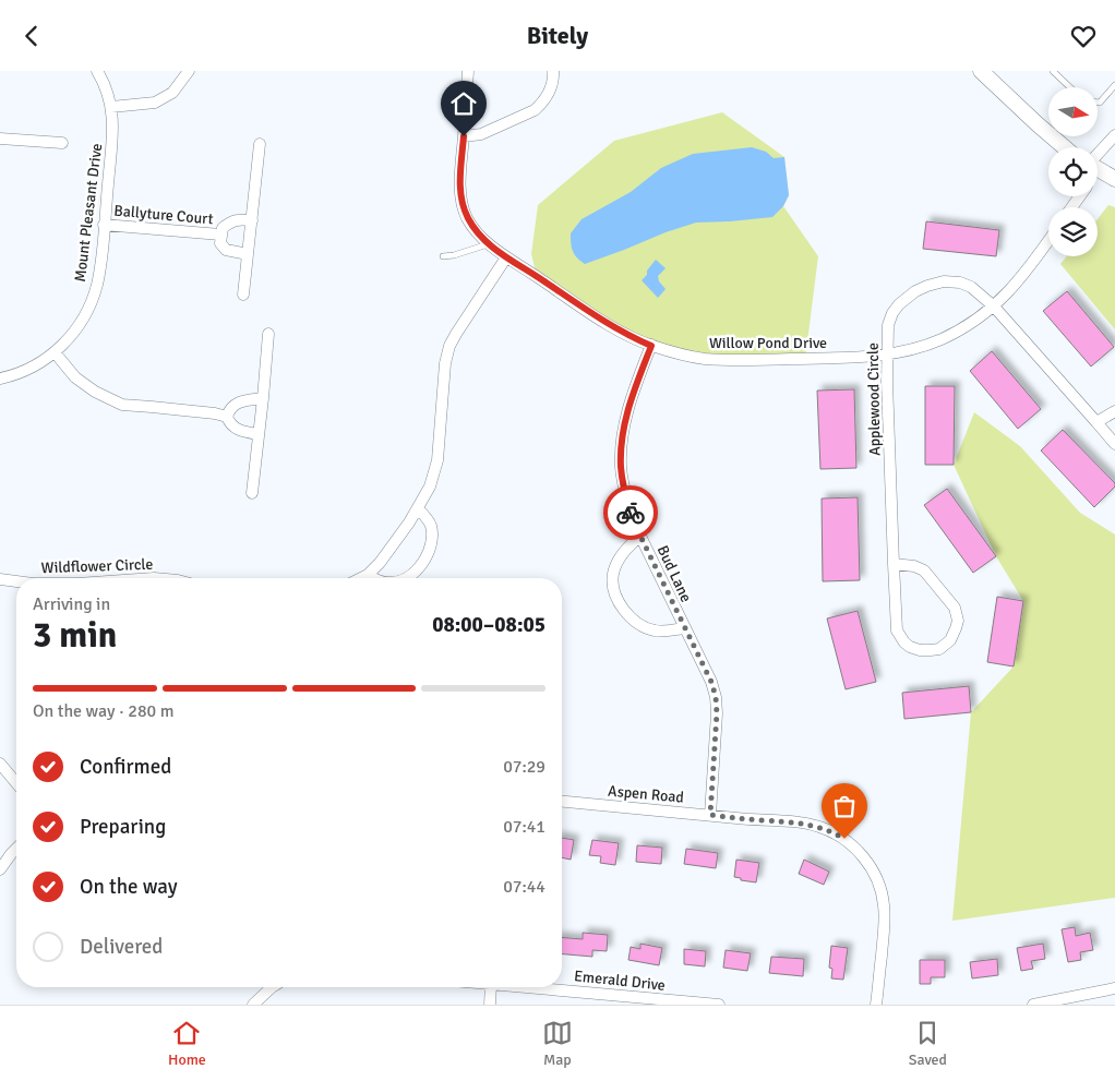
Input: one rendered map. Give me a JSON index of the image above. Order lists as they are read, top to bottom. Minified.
{"streets":{"street":["Mount Pleasant Drive","Ballyture Court","Willow Pond Drive","Applewood Circle","Wildflower Circle","Bud Lane","Aspen Road","Emerald Drive"]},"crossings":[["Mount Pleasant Drive","Ballyture Court"],["Willow Pond Drive","Applewood Circle"],["Willow Pond Drive","Bud Lane"],["Bud Lane","Aspen Road"]],"north":"right","page":{"header":"Bitely","heading":["3 min","Arriving in","08:00–08:05"],"bar":"On the way · 280 m","list":[["Confirmed","07:29"],["Preparing","07:41"],["On the way","07:44"],"Delivered"],"tabs":["Home","Map","Saved"]}}
